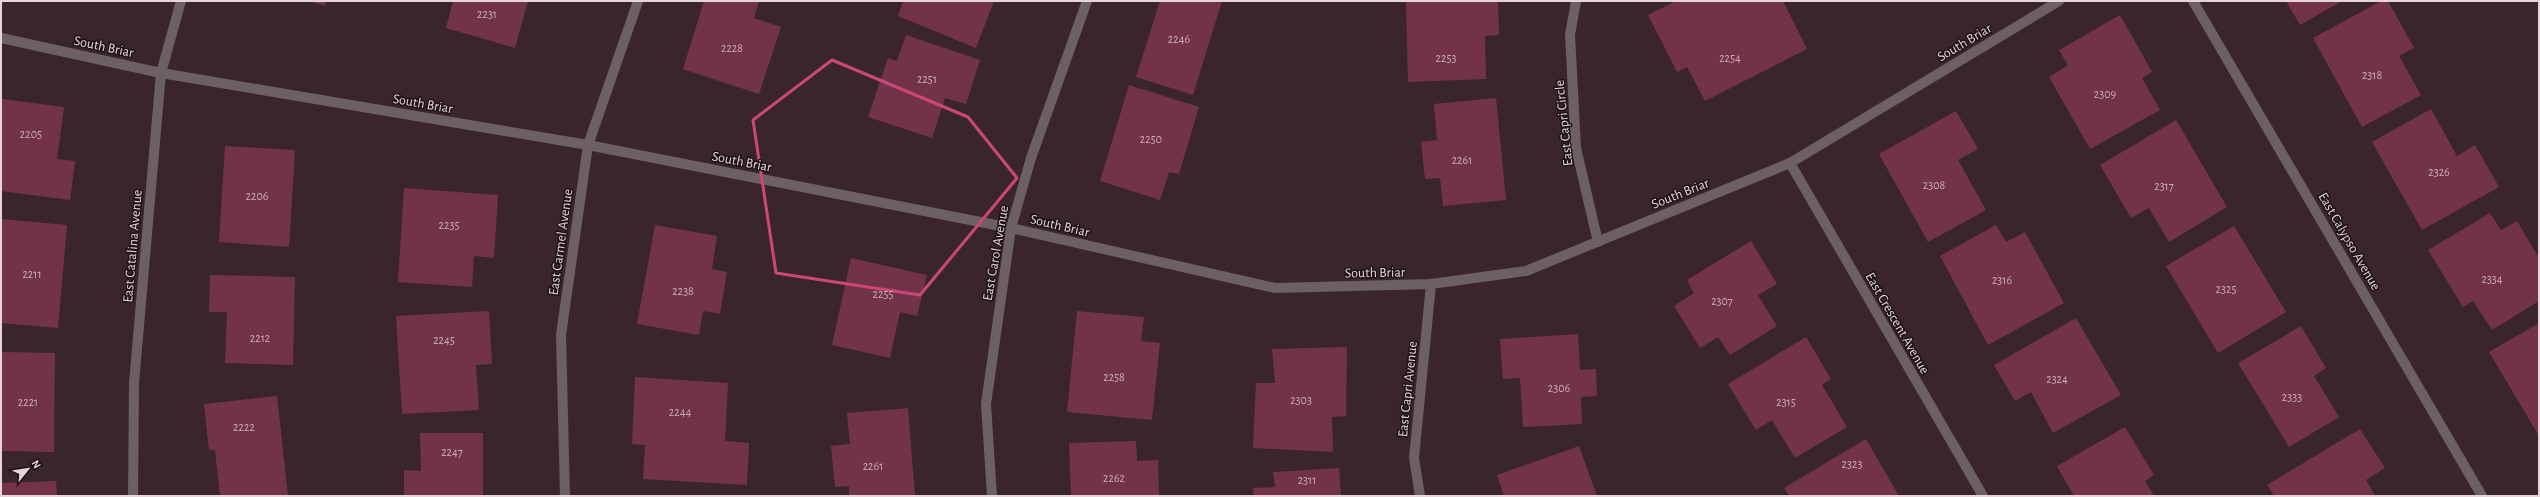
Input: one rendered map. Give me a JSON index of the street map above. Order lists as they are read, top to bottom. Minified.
{"streets":{"street":["South Briar","East Capri Circle","East Calypso Avenue","East Carmel Avenue","East Catalina Avenue","East Carol Avenue","East Crescent Avenue","East Capri Avenue"]},"crossings":[["South Briar","East Capri Circle"],["South Briar","East Carmel Avenue"],["South Briar","East Catalina Avenue"],["South Briar","East Carol Avenue"],["South Briar","East Crescent Avenue"],["South Briar","East Capri Avenue"]],"house_numbers":["2231","2246","2228","2253","2254","2318","2251","2309","2205","2250","2261","2326","2308","2317","2206","2235","2211","2334","2316","2325","2238","2255","2307","2212","2245","2258","2324","2306","2333","2303","2221","2315","2244","2222","2247","2323","2261","2262","2311"],"north":"top right"}
